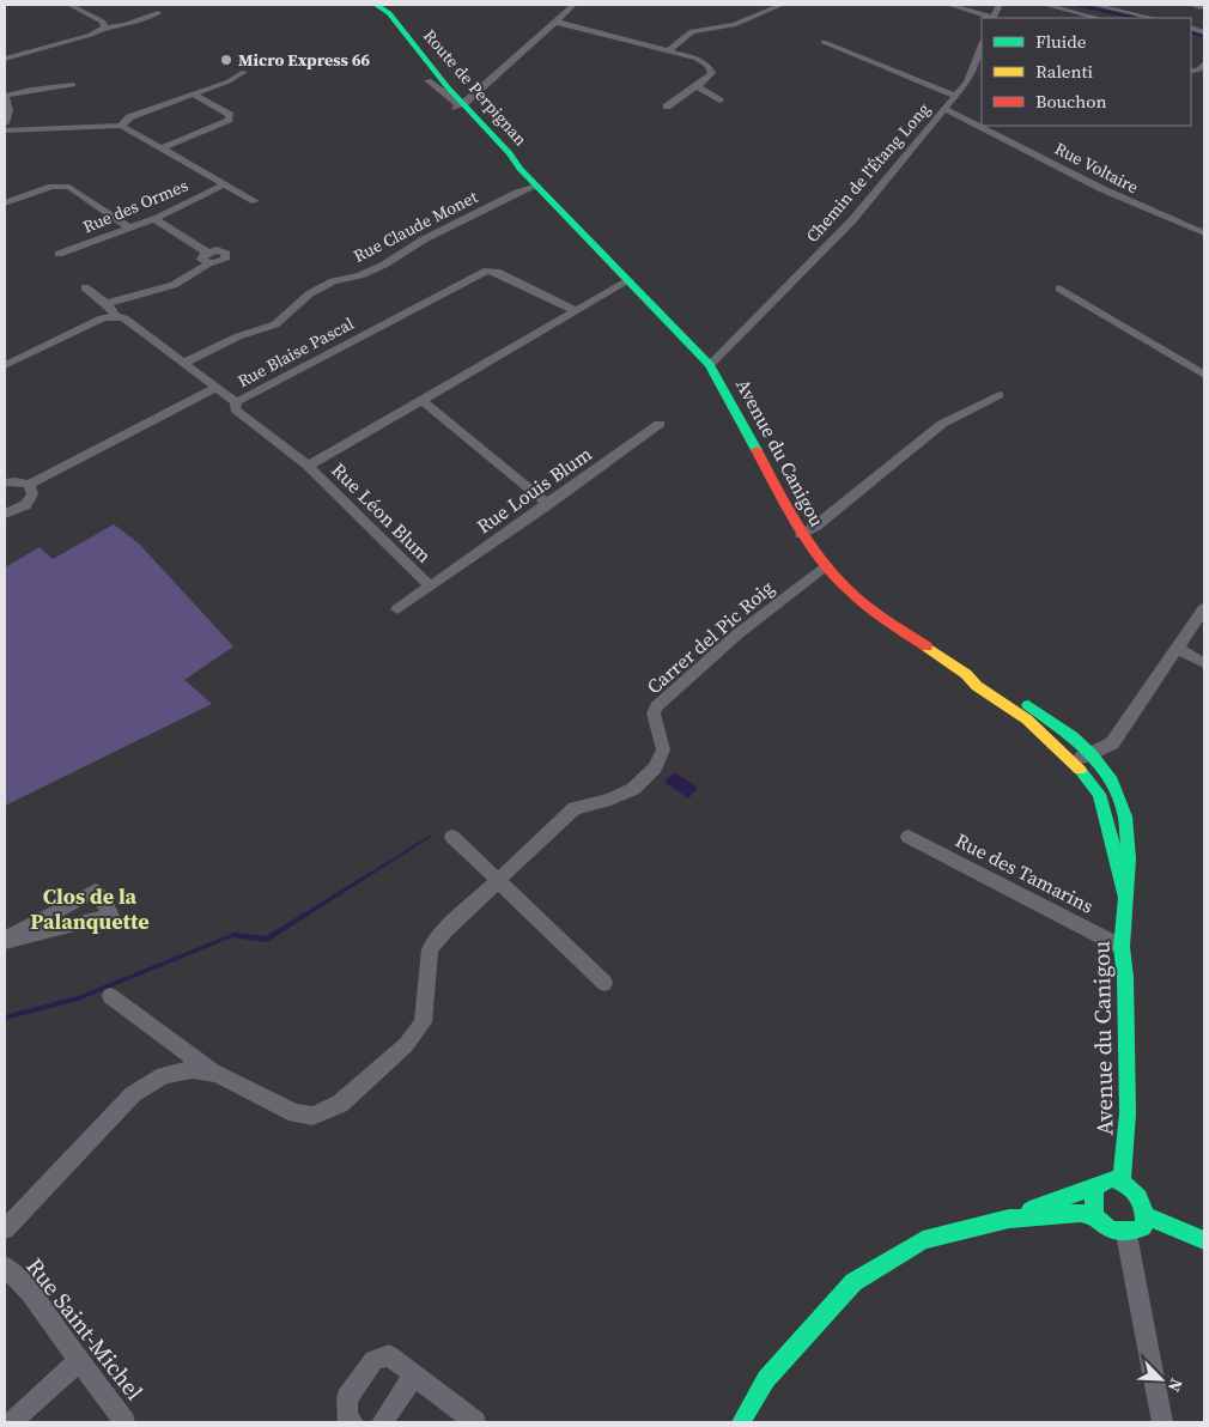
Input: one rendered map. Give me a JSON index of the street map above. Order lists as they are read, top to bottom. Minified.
{"streets":{"main road":["Route de Perpignan","Avenue du Canigou"],"street":["Rue Voltaire","Chemin de l'Étang Long","Rue des Ormes","Rue Claude Monet","Rue Blaise Pascal","Rue Louis Blum","Rue Léon Blum","Carrer del Pic Roig","Rue des Tamarins","Rue Saint-Michel"]},"crossings":[["Route de Perpignan","Rue Claude Monet"],["Route de Perpignan","Avenue du Canigou"],["Rue Voltaire","Chemin de l'Étang Long"],["Chemin de l'Étang Long","Avenue du Canigou"],["Rue Blaise Pascal","Rue Léon Blum"],["Avenue du Canigou","Carrer del Pic Roig"],["Avenue du Canigou","Rue des Tamarins"],["Rue Louis Blum","Rue Léon Blum"]],"districts":["Clos de la Palanquette"],"places":["Micro Express 66"],"legend":["Fluide","Ralenti","Bouchon"],"north":"bottom right"}
